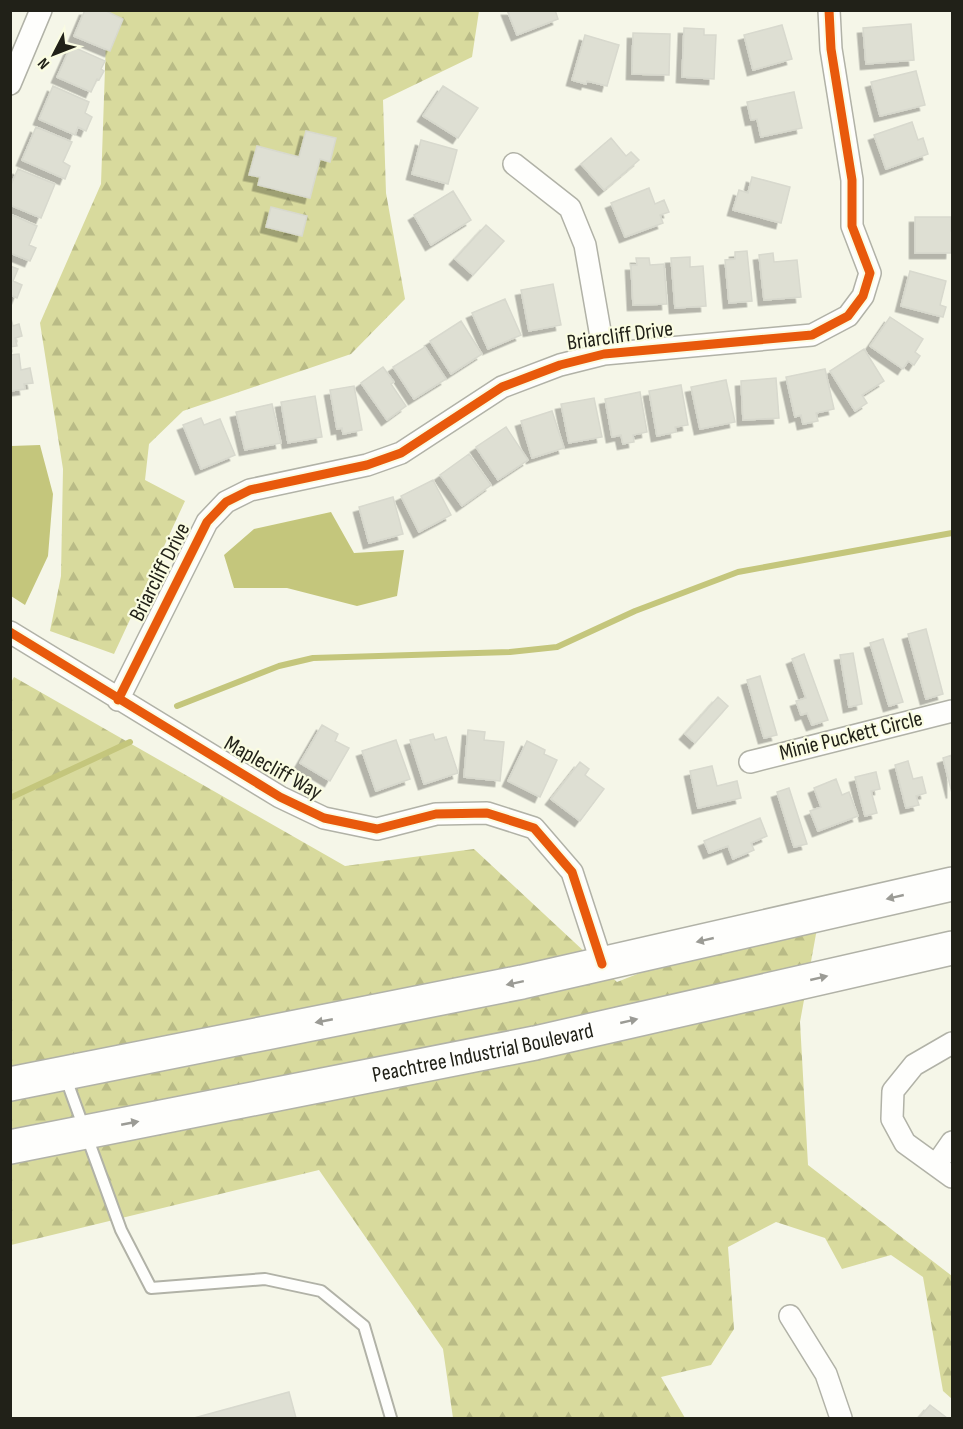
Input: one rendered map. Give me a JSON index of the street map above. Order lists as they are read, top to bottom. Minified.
{"streets":{"main road":["Peachtree Industrial Boulevard"],"street":["Briarcliff Drive","Minie Puckett Circle","Maplecliff Way"]},"crossings":[["Briarcliff Drive","Maplecliff Way"]],"north":"bottom left"}
